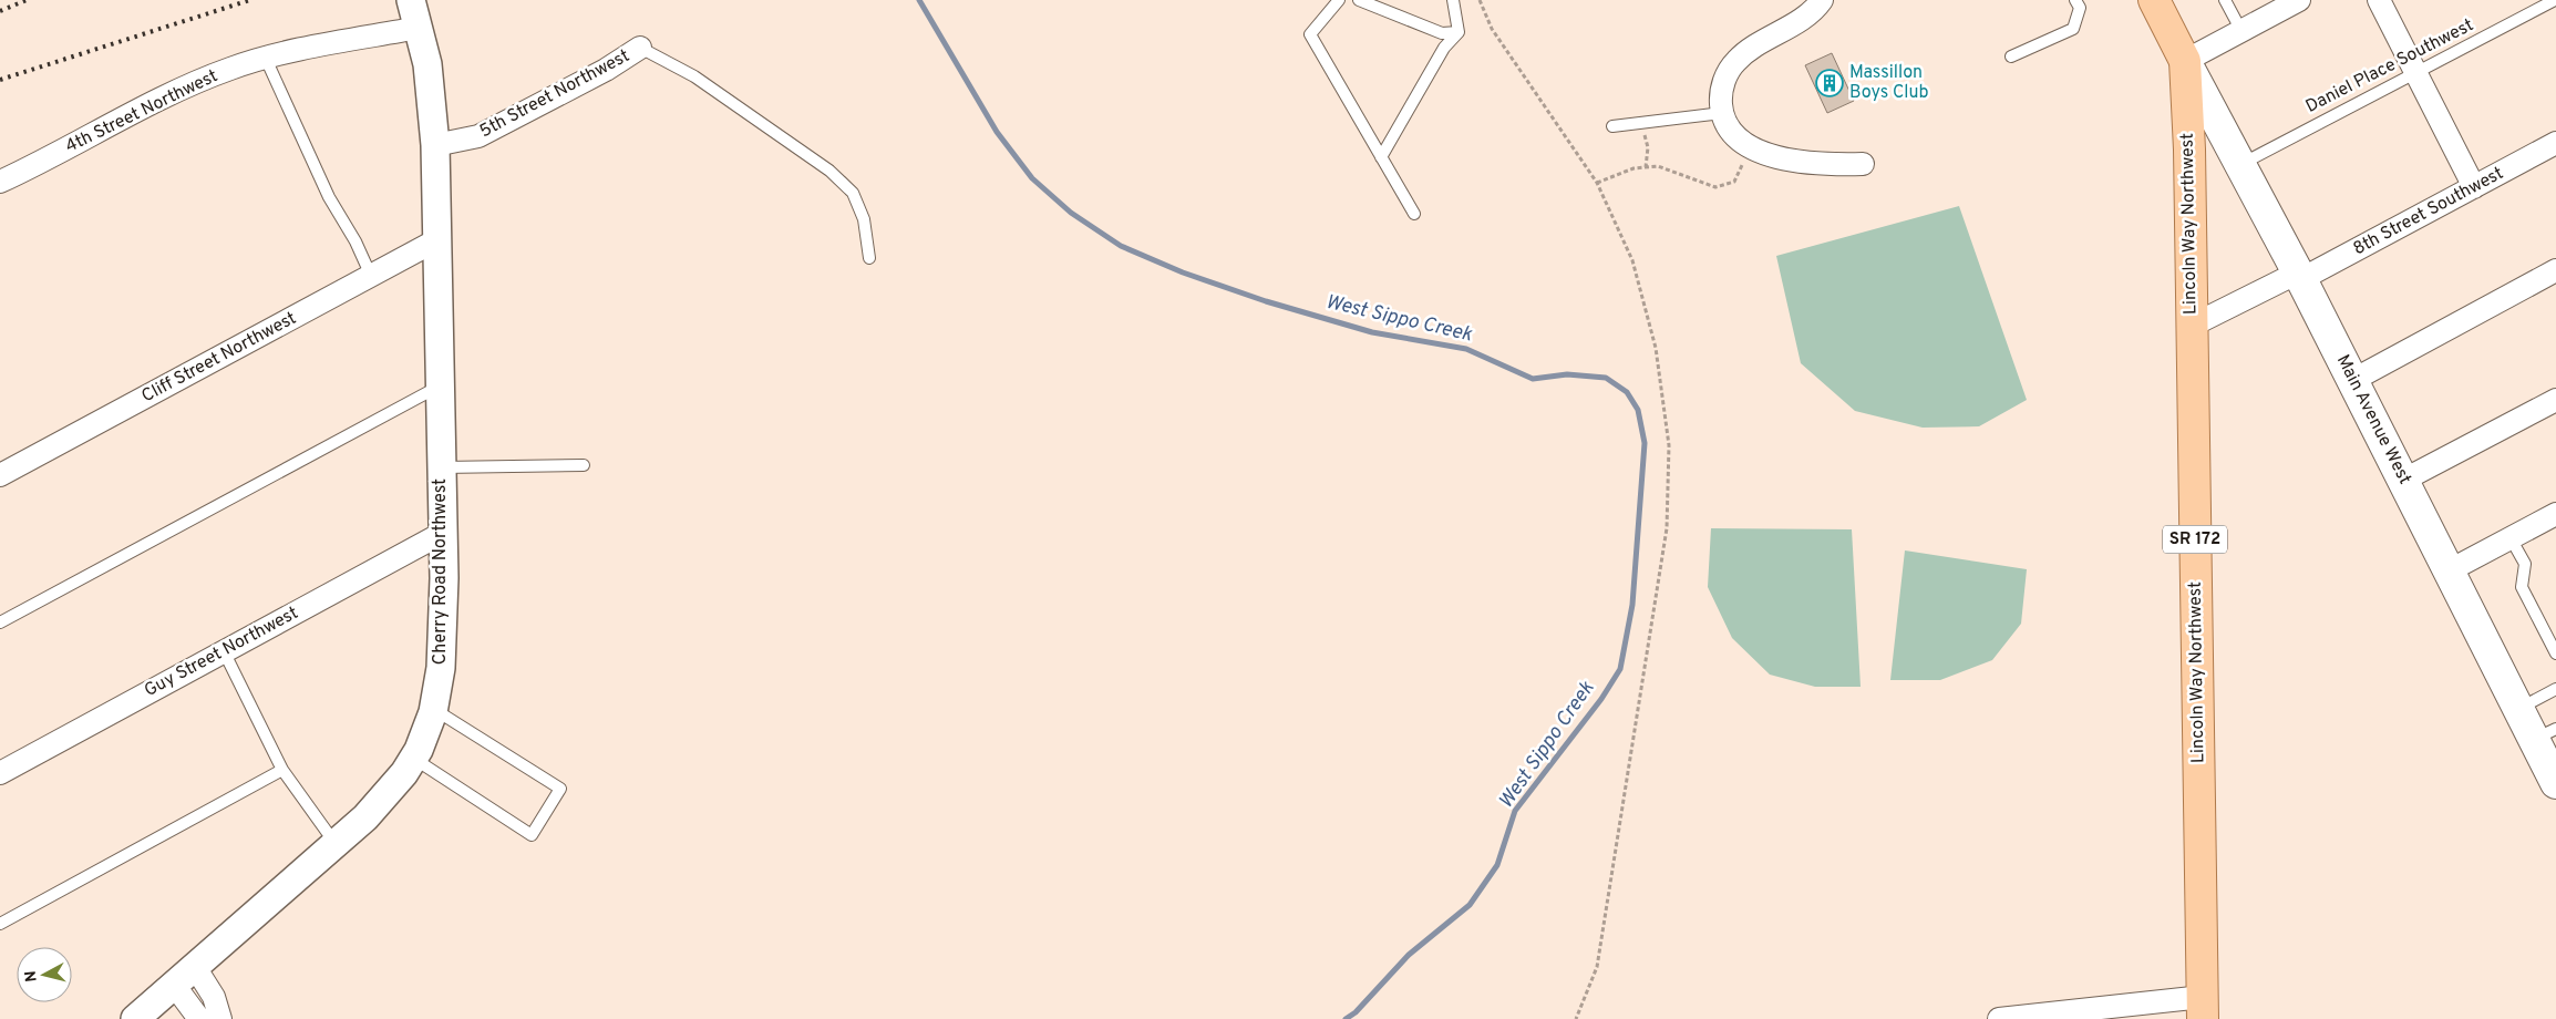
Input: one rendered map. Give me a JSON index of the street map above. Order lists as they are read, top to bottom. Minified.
{"streets":{"main road":["Lincoln Way Northwest","Main Avenue West","SR 172"],"street":["5th Street Northwest","4th Street Northwest","8th Street Southwest","Cliff Street Northwest","Cherry Road Northwest","Guy Street Northwest"],"lane":["Daniel Place Southwest"]},"crossings":[["Daniel Place Southwest","Main Avenue West"],["5th Street Northwest","Cherry Road Northwest"],["4th Street Northwest","Cherry Road Northwest"],["8th Street Southwest","Lincoln Way Northwest"],["8th Street Southwest","Main Avenue West"],["Lincoln Way Northwest","Main Avenue West"],["Lincoln Way Northwest","SR 172"],["Cliff Street Northwest","Cherry Road Northwest"],["Main Avenue West","SR 172"],["Cherry Road Northwest","Guy Street Northwest"]],"water":["West Sippo Creek"],"places":{"building":["Massillon Boys Club"]},"north":"left"}
